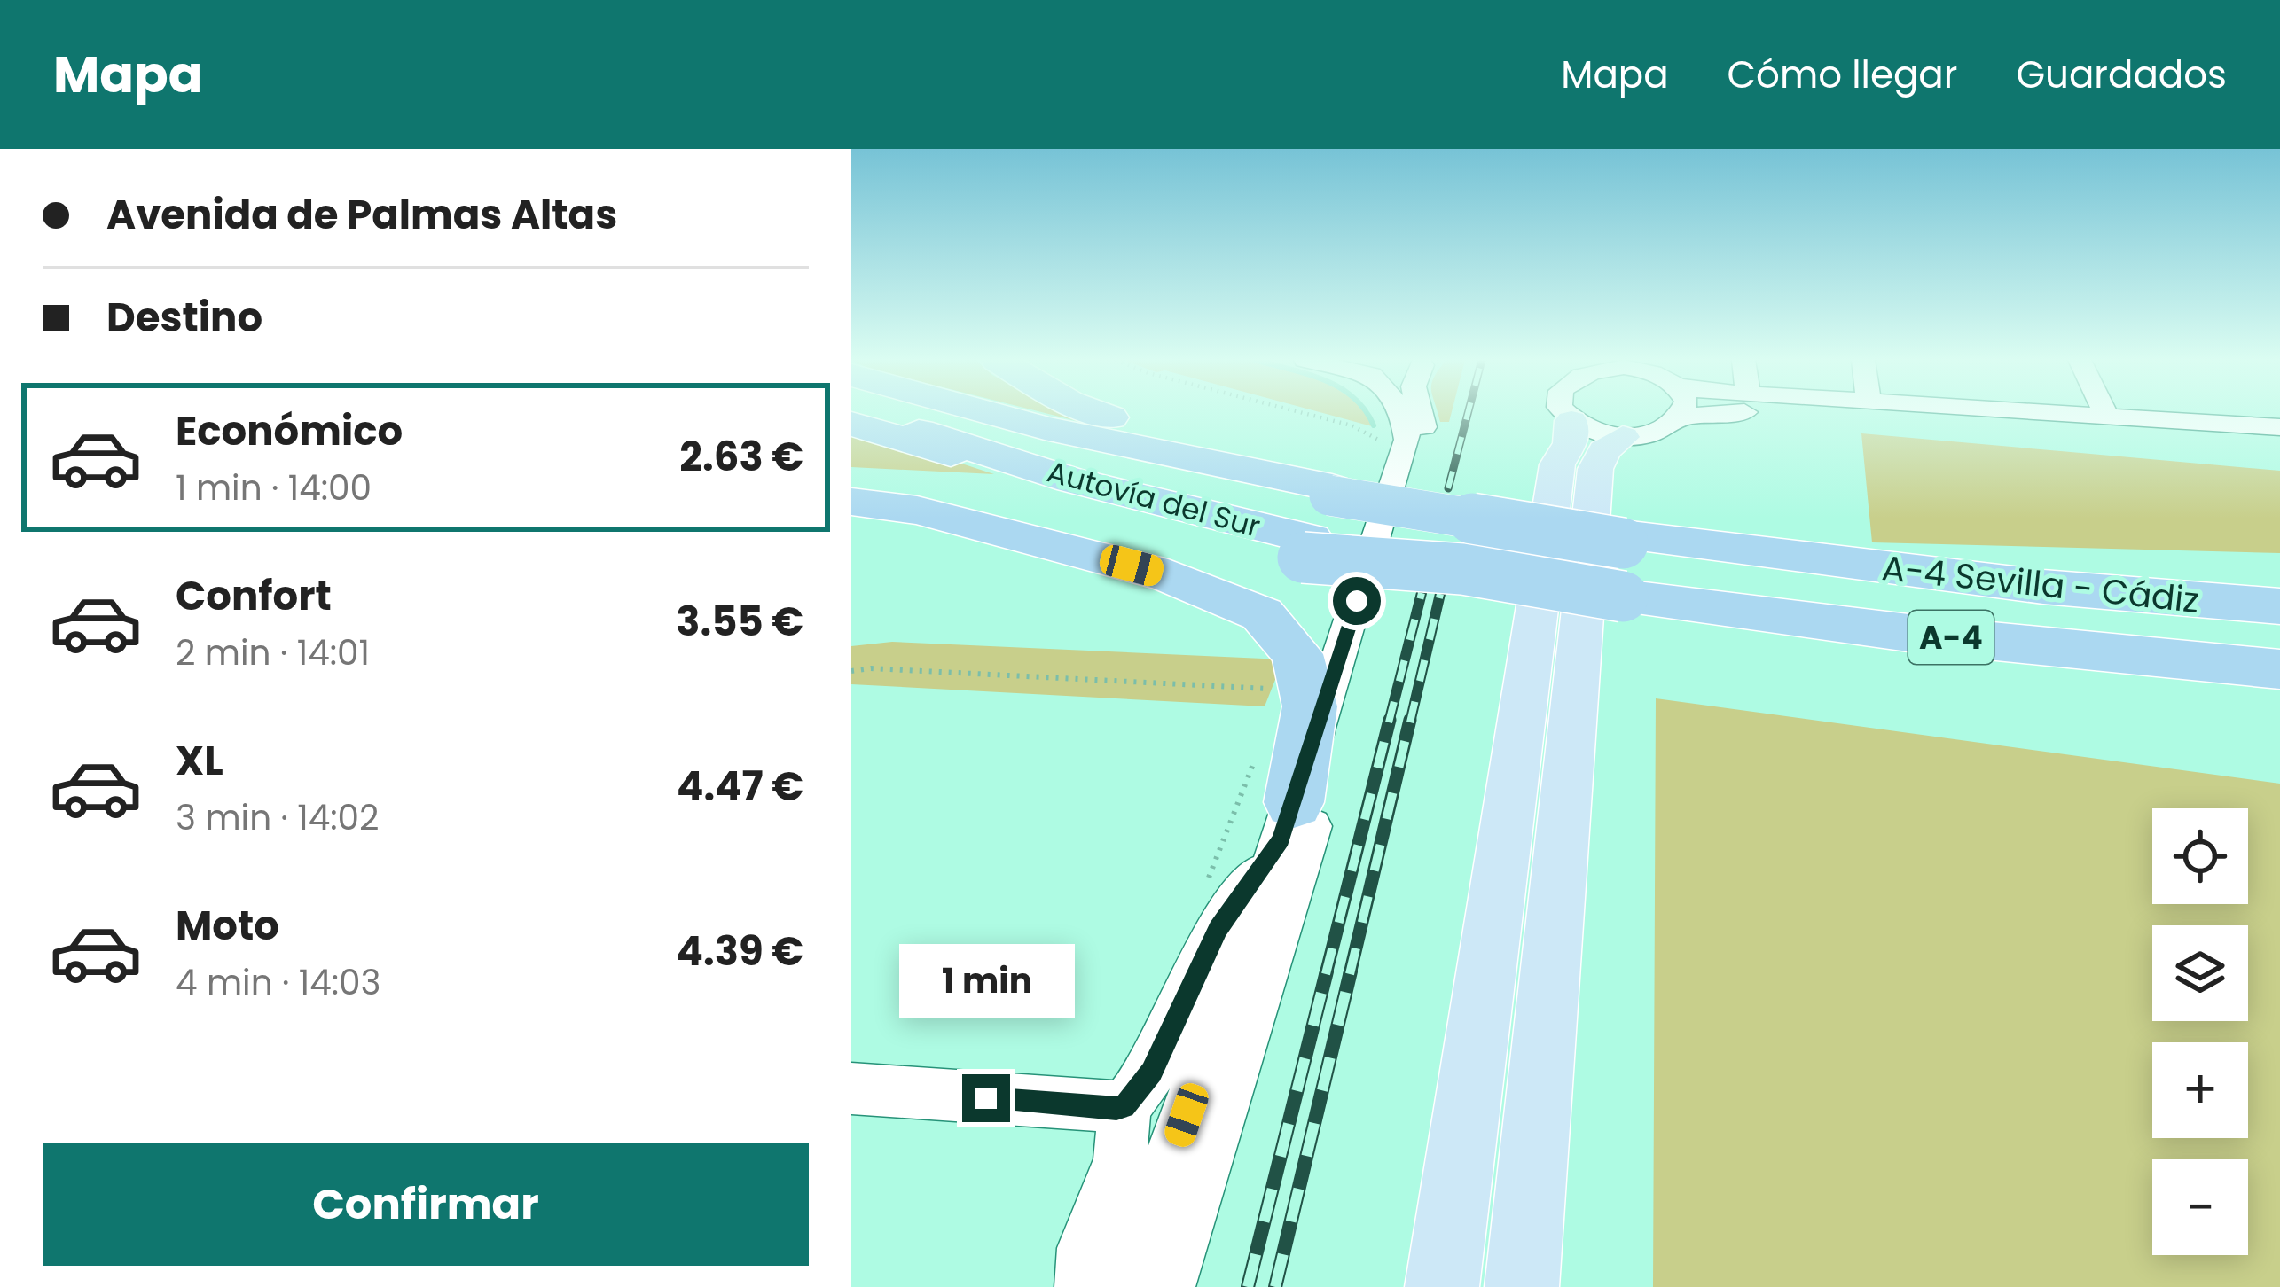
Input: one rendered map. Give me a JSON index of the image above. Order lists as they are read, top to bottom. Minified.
{"streets":{"highway":["Autovía del Sur","A-4 Sevilla - Cádiz","A-4"]},"crossings":[["Autovía del Sur","A-4 Sevilla - Cádiz"]],"page":{"header":"Mapa","nav":["Mapa","Cómo llegar","Guardados"],"banner":["Avenida de Palmas Altas","Destino"],"list":[{"name":"Económico","note":"1 min · 14:00","value":"2.63 €"},{"name":"Confort","note":"2 min · 14:01","value":"3.55 €"},{"name":"XL","note":"3 min · 14:02","value":"4.47 €"},{"name":"Moto","note":"4 min · 14:03","value":"4.39 €"}],"map_buttons":["+","−"],"bubble":"1 min","buttons":"Confirmar"}}
